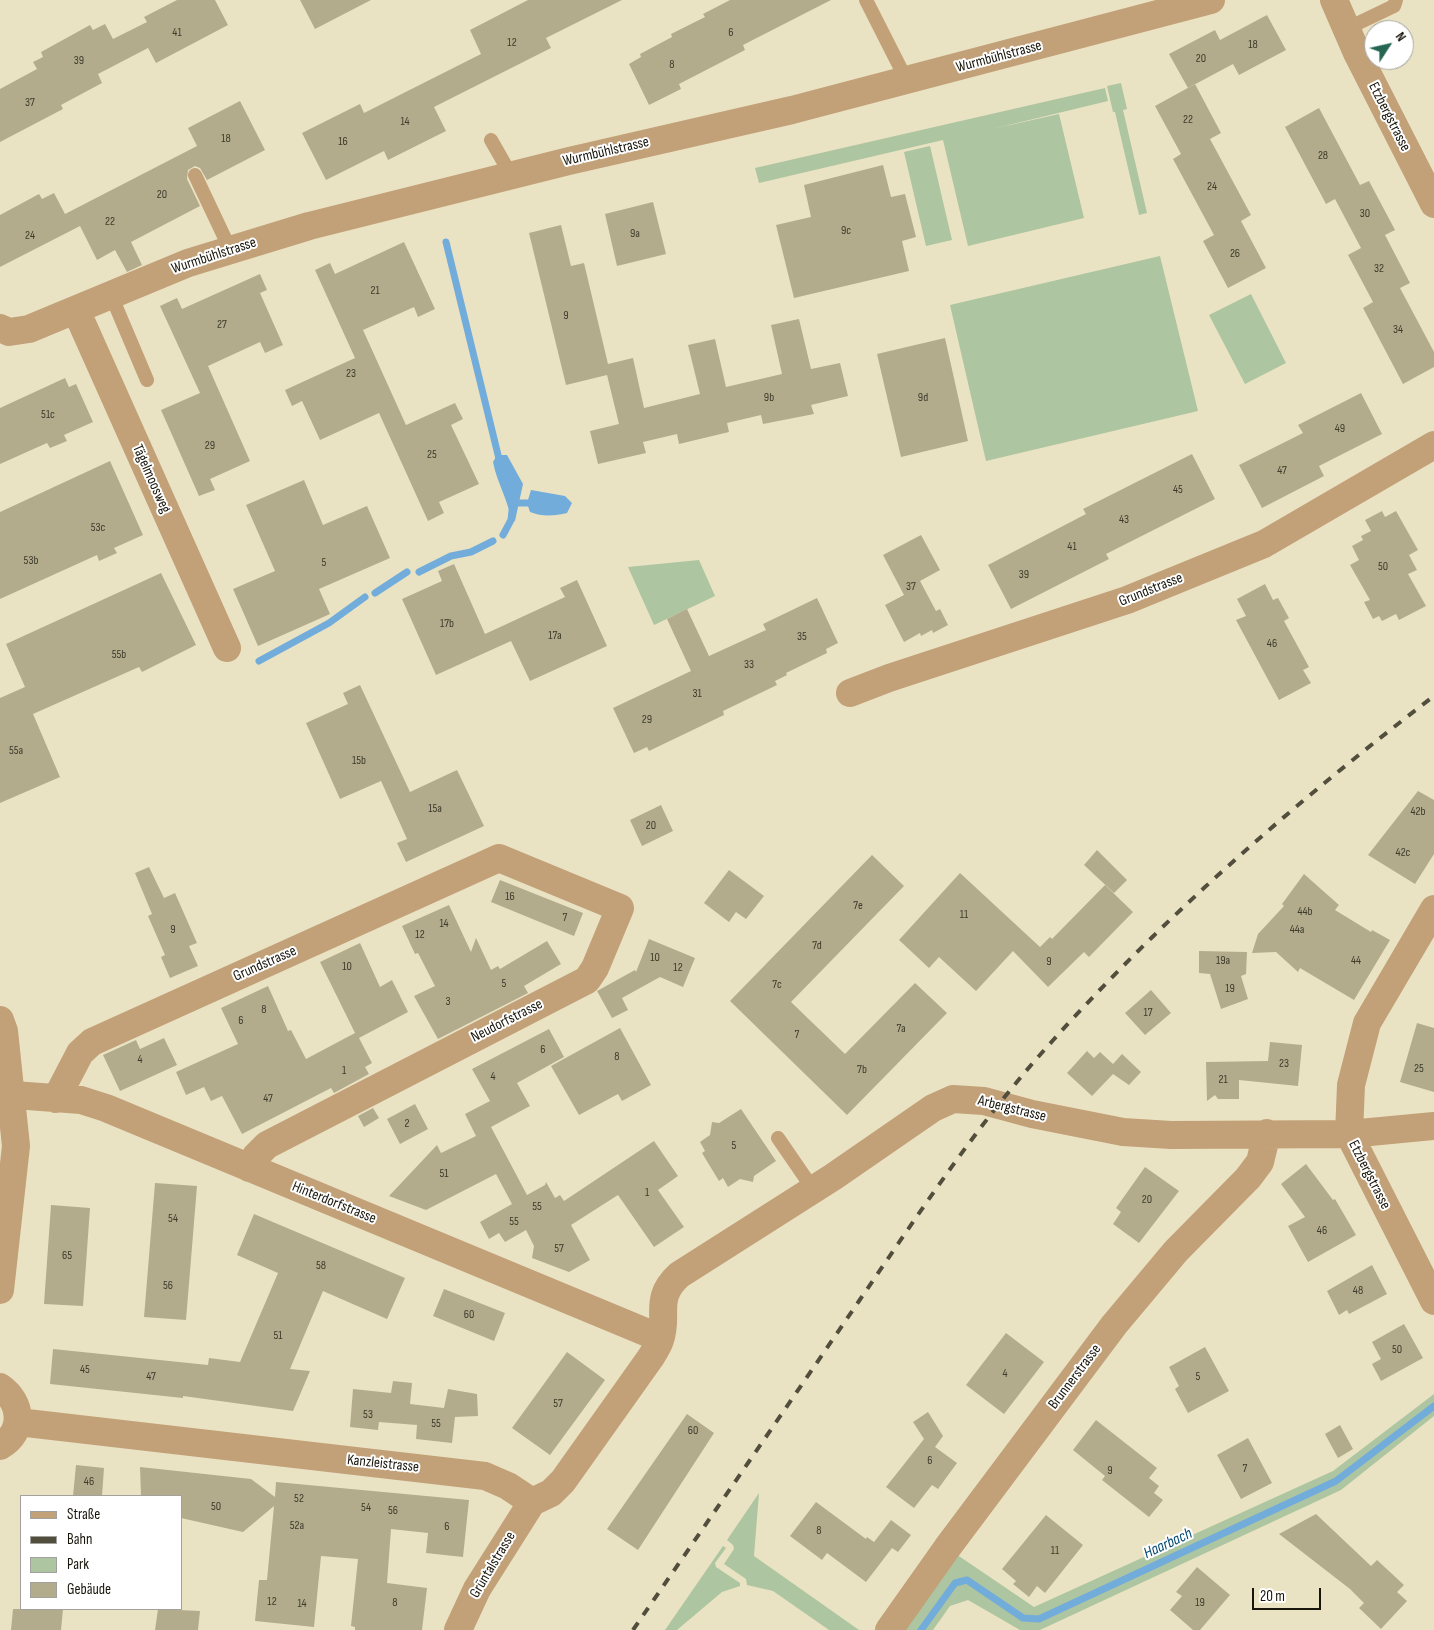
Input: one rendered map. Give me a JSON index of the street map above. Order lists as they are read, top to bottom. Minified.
{"streets":{"street":["Wurmbühlstrasse","Etzbergstrasse","Tägelmoosweg","Grundstrasse","Neudorfstrasse","Arbergstrasse","Hinterdorfstrasse","Brunnerstrasse","Kanzleistrasse","Grüntalstrasse"]},"crossings":[["Wurmbühlstrasse","Tägelmoosweg"],["Etzbergstrasse","Arbergstrasse"],["Grundstrasse","Neudorfstrasse"],["Grundstrasse","Hinterdorfstrasse"],["Neudorfstrasse","Hinterdorfstrasse"],["Arbergstrasse","Hinterdorfstrasse"],["Arbergstrasse","Brunnerstrasse"],["Kanzleistrasse","Grüntalstrasse"]],"water":["Haarbach"],"house_numbers":["41","6","12","18","20","39","8","37","22","14","18","16","28","24","20","30","22","9c","9a","24","26","32","21","9","27","34","23","9b","9d","51c","49","29","25","47","45","43","53c","41","53b","5","50","39","37","17b","17a","35","46","55b","33","31","29","55a","15b","15a","42b","20","42c","16","7e","44b","11","7","14","9","44a","12","7d","10","19a","44","9","10","12","5","7c","19","3","8","17","6","7a","7","6","8","4","23","25","7b","1","4","21","47","2","5","51","1","20","55","54","55","46","57","65","58","56","48","60","51","50","45","4","47","5","57","53","55","60","6","7","9","46","52","50","54","56","52a","6","8","11","12","8","19","14"],"legend":["Straße","Bahn","Park","Gebäude"],"scale_bar":"20 m","north":"top right"}
